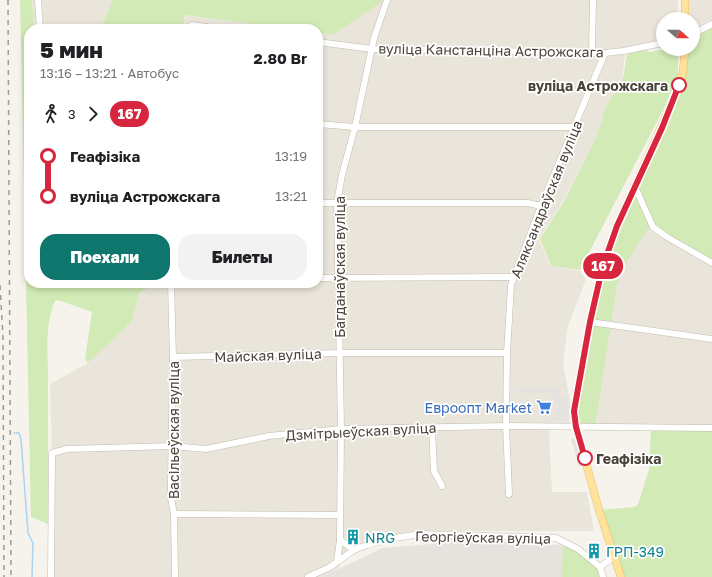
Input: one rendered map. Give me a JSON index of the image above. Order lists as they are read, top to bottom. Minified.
{"streets":{"street":["вуліца Канстанціна Астрожскага","Аляксандраўская вуліца","Багданаўская вуліца","Майская вуліца","Васільеўская вуліца","Дзмітрыеўская вуліца","Георгіеўская вуліца"]},"crossings":[["вуліца Канстанціна Астрожскага","Аляксандраўская вуліца"],["вуліца Канстанціна Астрожскага","Багданаўская вуліца"],["Аляксандраўская вуліца","Майская вуліца"],["Аляксандраўская вуліца","Дзмітрыеўская вуліца"],["Багданаўская вуліца","Майская вуліца"],["Багданаўская вуліца","Дзмітрыеўская вуліца"],["Багданаўская вуліца","Георгіеўская вуліца"],["Майская вуліца","Васільеўская вуліца"],["Васільеўская вуліца","Дзмітрыеўская вуліца"]],"places":{"other":["вуліца Астрожскага","Геафізіка"],"supermarket":["Евроопт Market"],"building":["NRG","ГРП-349"]},"lines":["bus line 167"],"north":"right","page":{"on_map":"167","heading":["5 мин","13:16 – 13:21 · Автобус","2.80 Br"],"legs":["3","167"],"list":[{"name":"Геафізіка","value":"13:19"},{"name":"вуліца Астрожскага","value":"13:21"}],"buttons":["Поехали","Билеты"]}}
